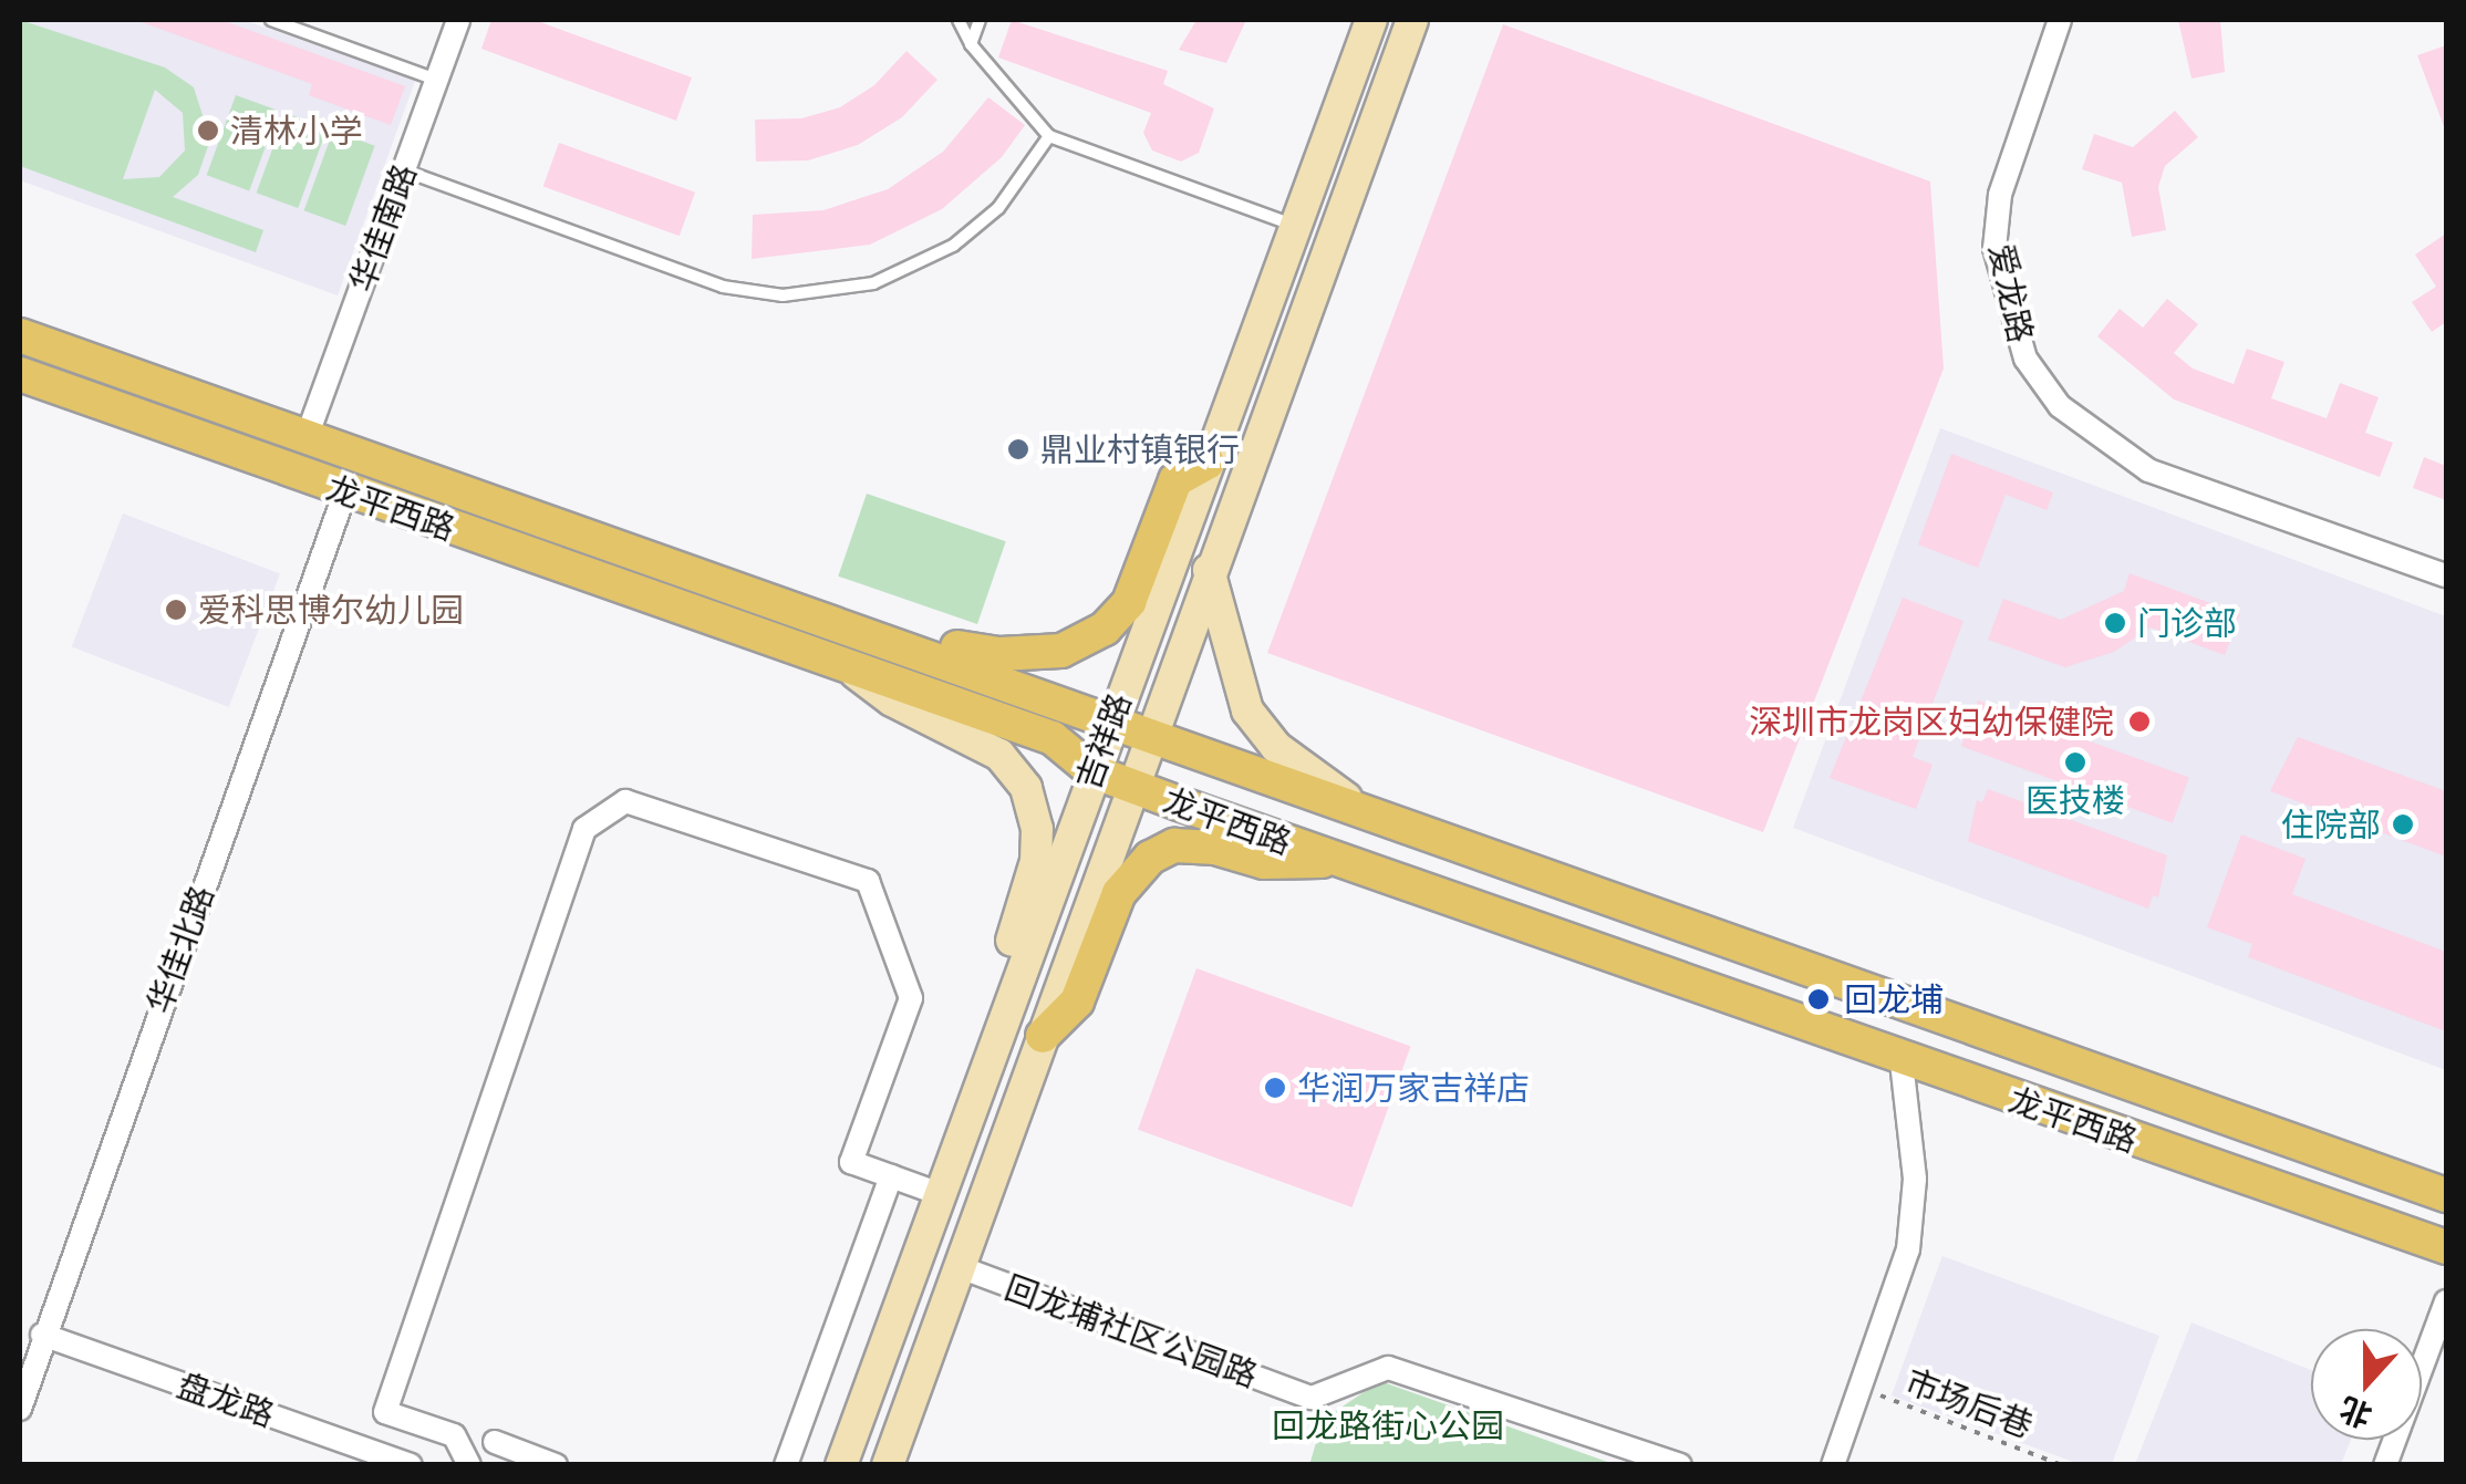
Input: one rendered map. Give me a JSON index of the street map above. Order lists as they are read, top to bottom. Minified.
{"streets":{"main road":["龙平西路","吉祥路"],"street":["华佳南路","爱龙路","华佳北路","回龙埔社区公园路","盘龙路"],"path":["市场后巷"]},"crossings":[["华佳南路","龙平西路"],["龙平西路","吉祥路"],["龙平西路","华佳北路"],["吉祥路","回龙埔社区公园路"],["华佳北路","盘龙路"]],"parks":["回龙路街心公园"],"places":["清林小学","鼎业村镇银行","爱科思博尔幼儿园","门诊部","深圳市龙岗区妇幼保健院","医技楼","住院部","回龙埔","华润万家吉祥店"],"north":"bottom"}
